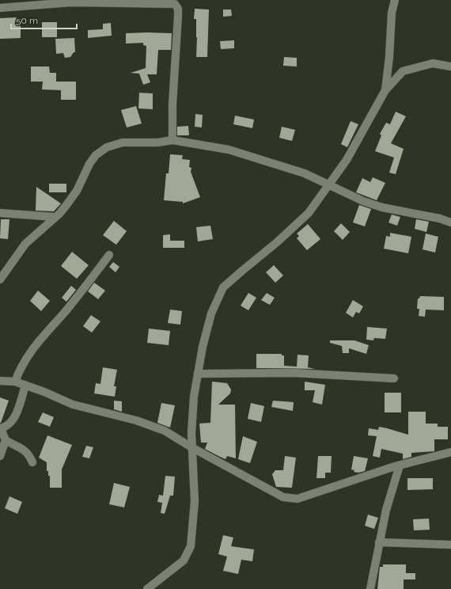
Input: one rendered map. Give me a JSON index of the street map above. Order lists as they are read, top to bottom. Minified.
{"scale_bar":"50 m"}
